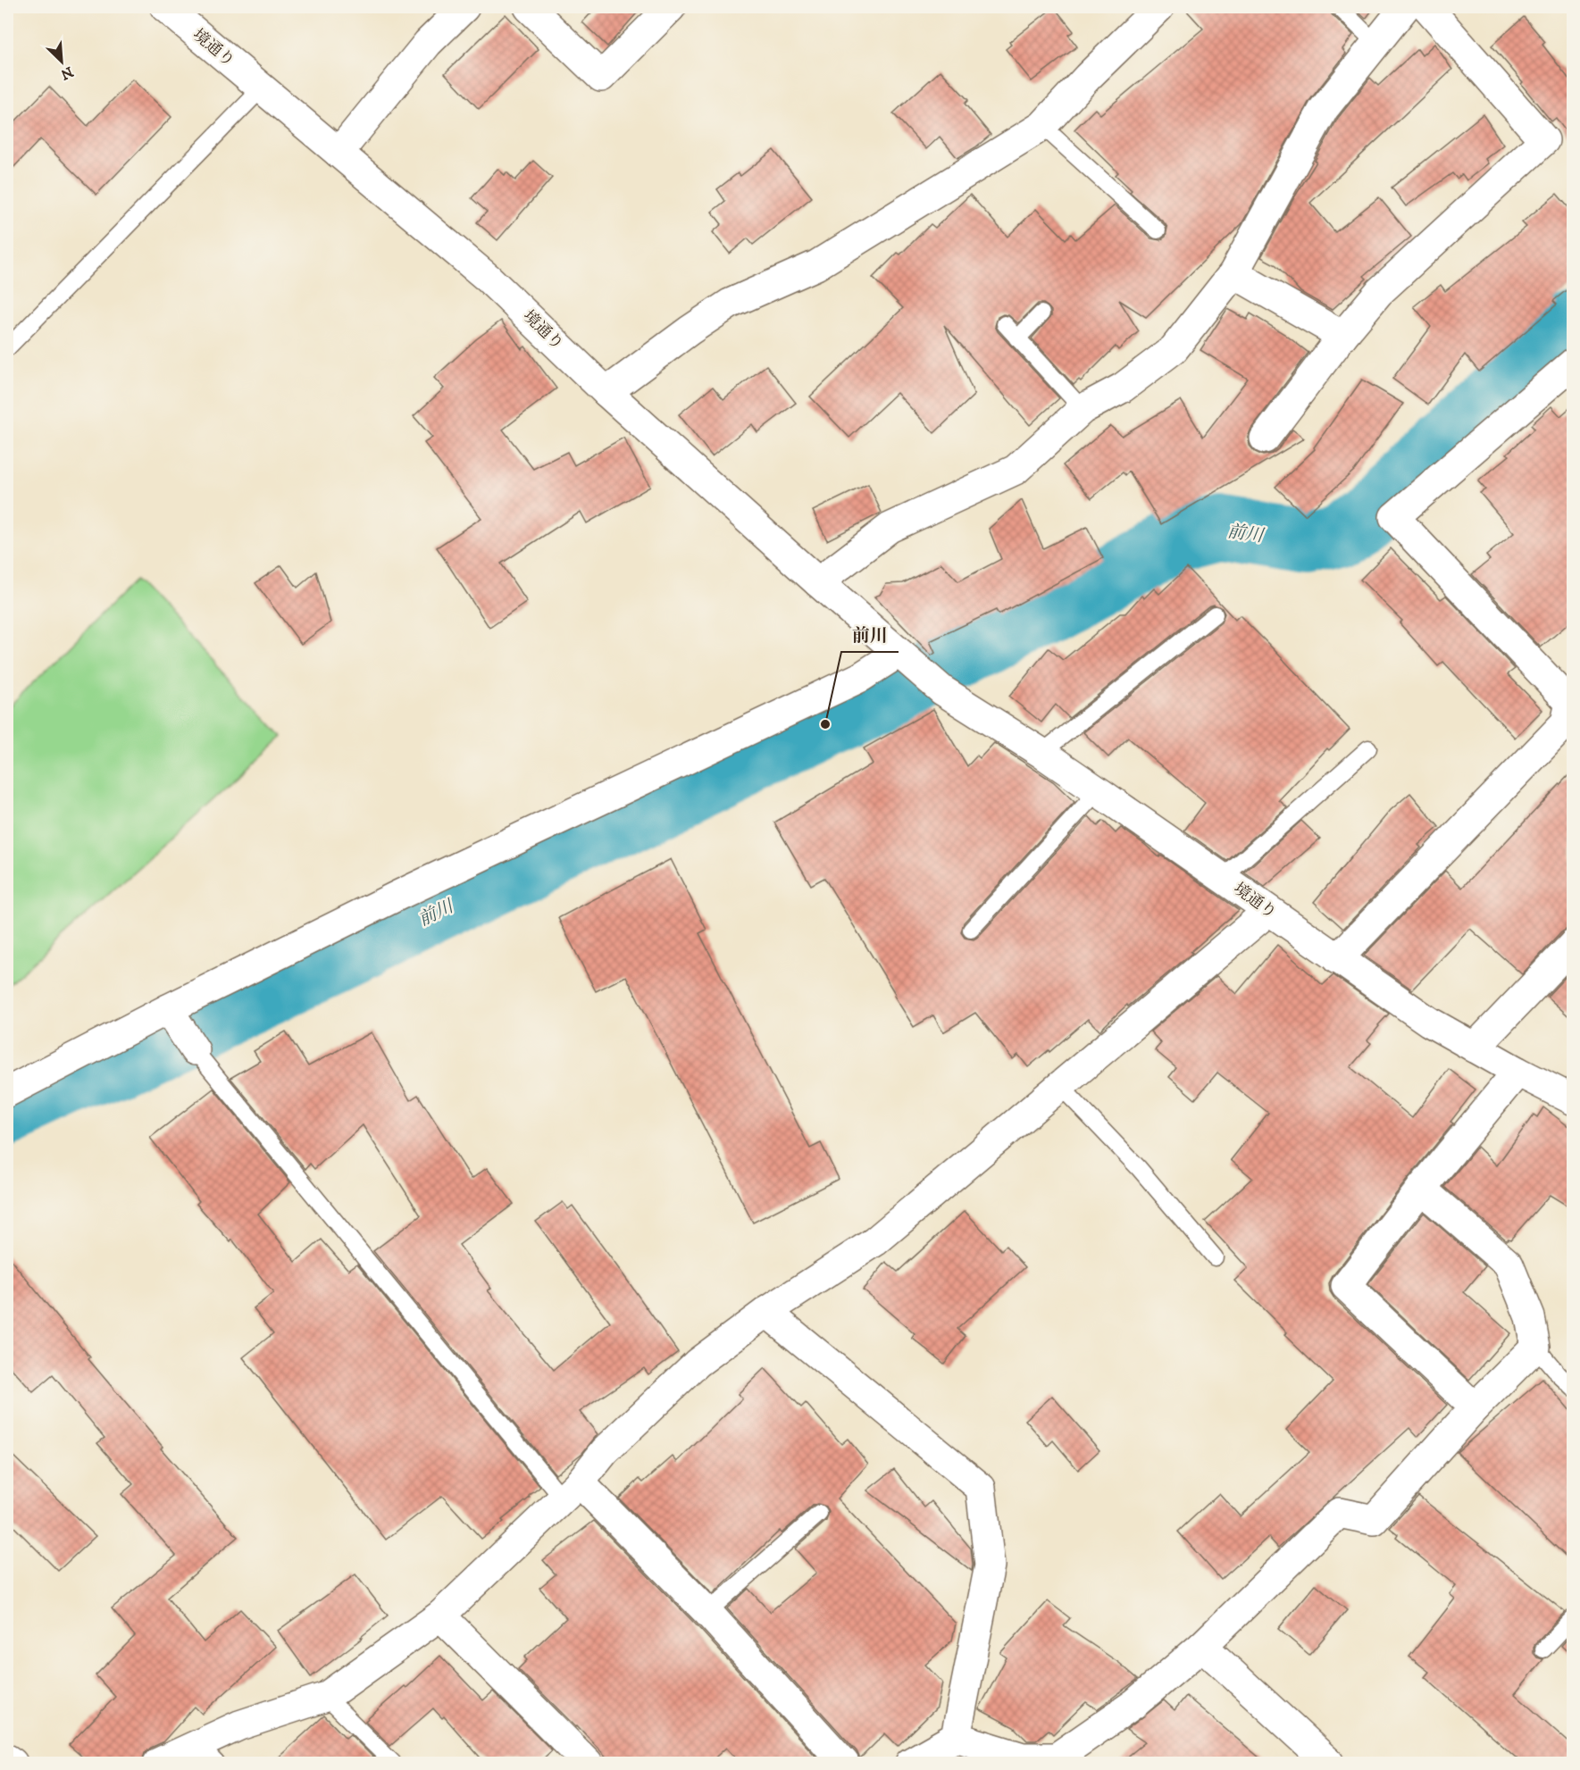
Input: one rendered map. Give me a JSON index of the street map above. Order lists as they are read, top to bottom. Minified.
{"streets":{"street":["境通り"]},"water":["前川"],"places":["前川"],"north":"bottom right"}
